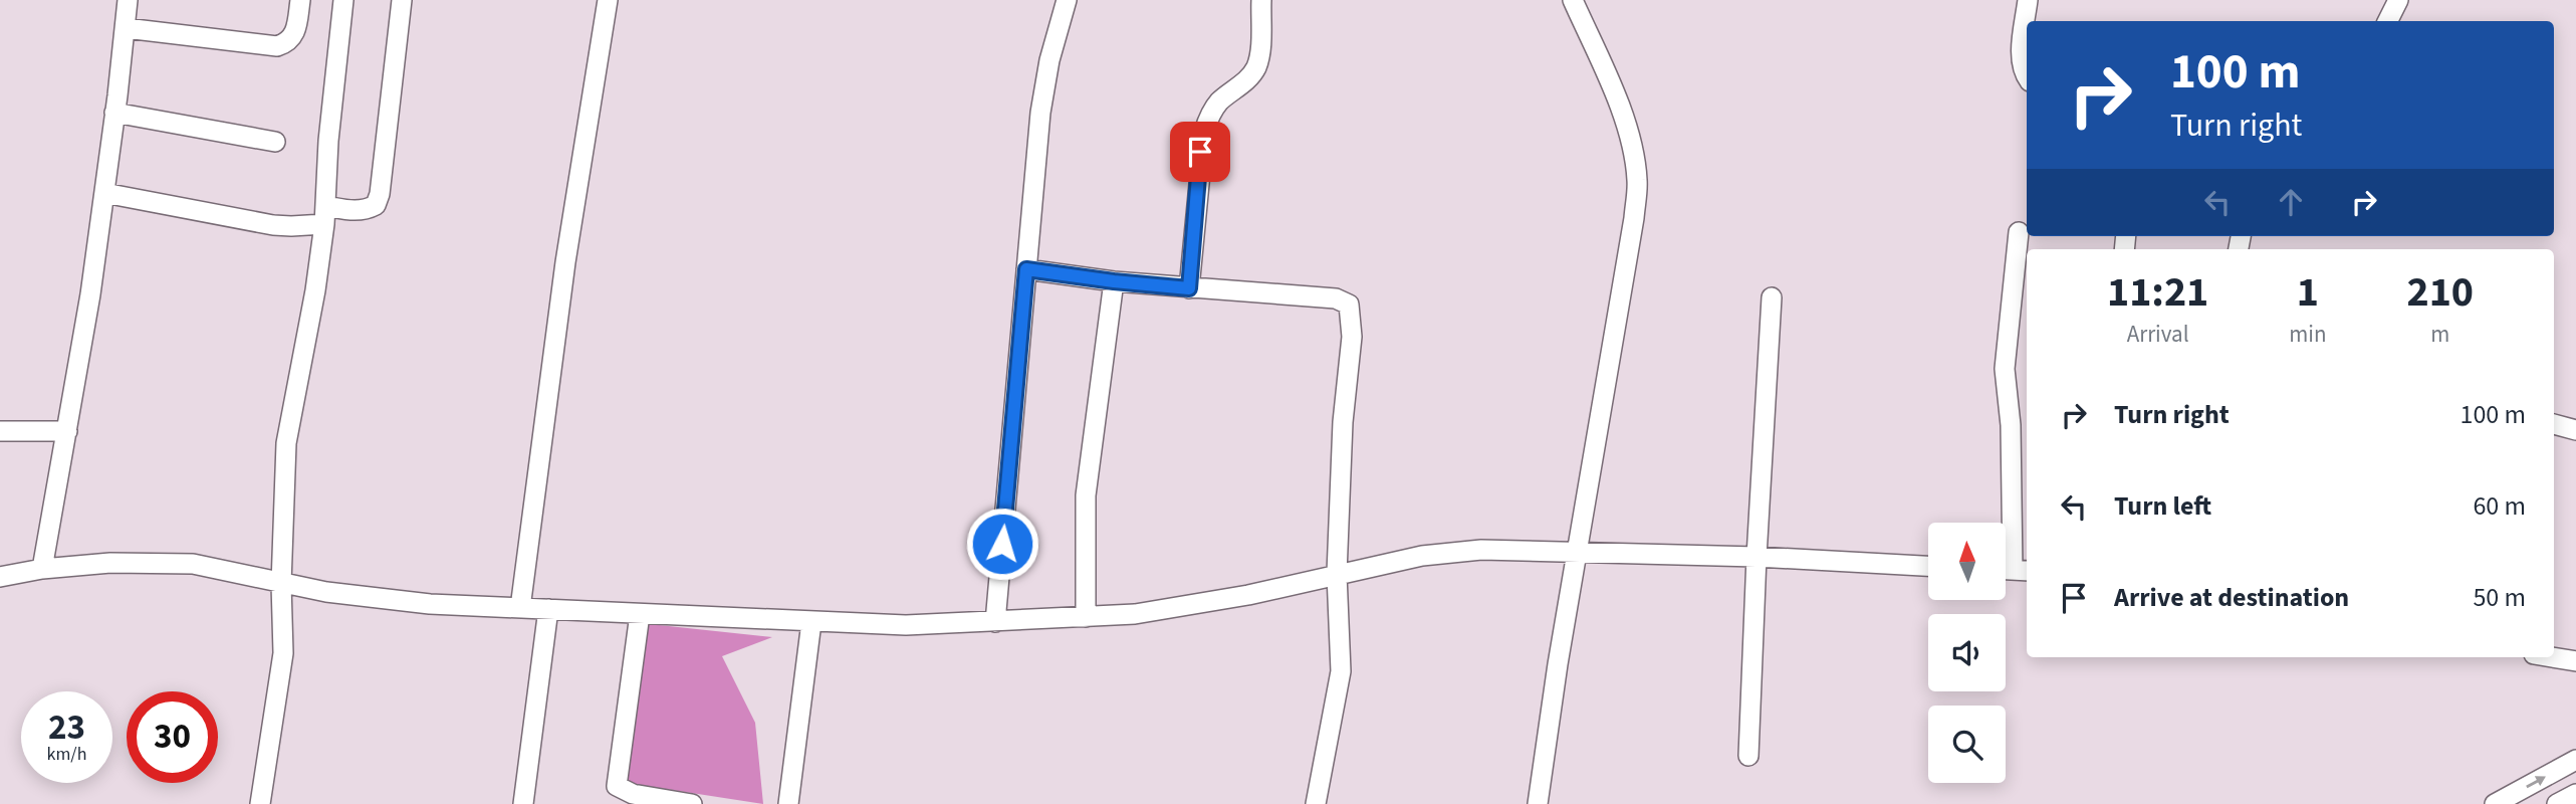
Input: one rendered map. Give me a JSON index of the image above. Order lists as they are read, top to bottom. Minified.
{"north":"top","page":{"turn":["100 m","Turn right"],"eta":["11:21","Arrival","1","min","210","m"],"list":[{"name":"Turn right","value":"100 m"},{"name":"Turn left","value":"60 m"},{"name":"Arrive at destination","value":"50 m"}],"speed":"23 km/h","limit":"30"}}
